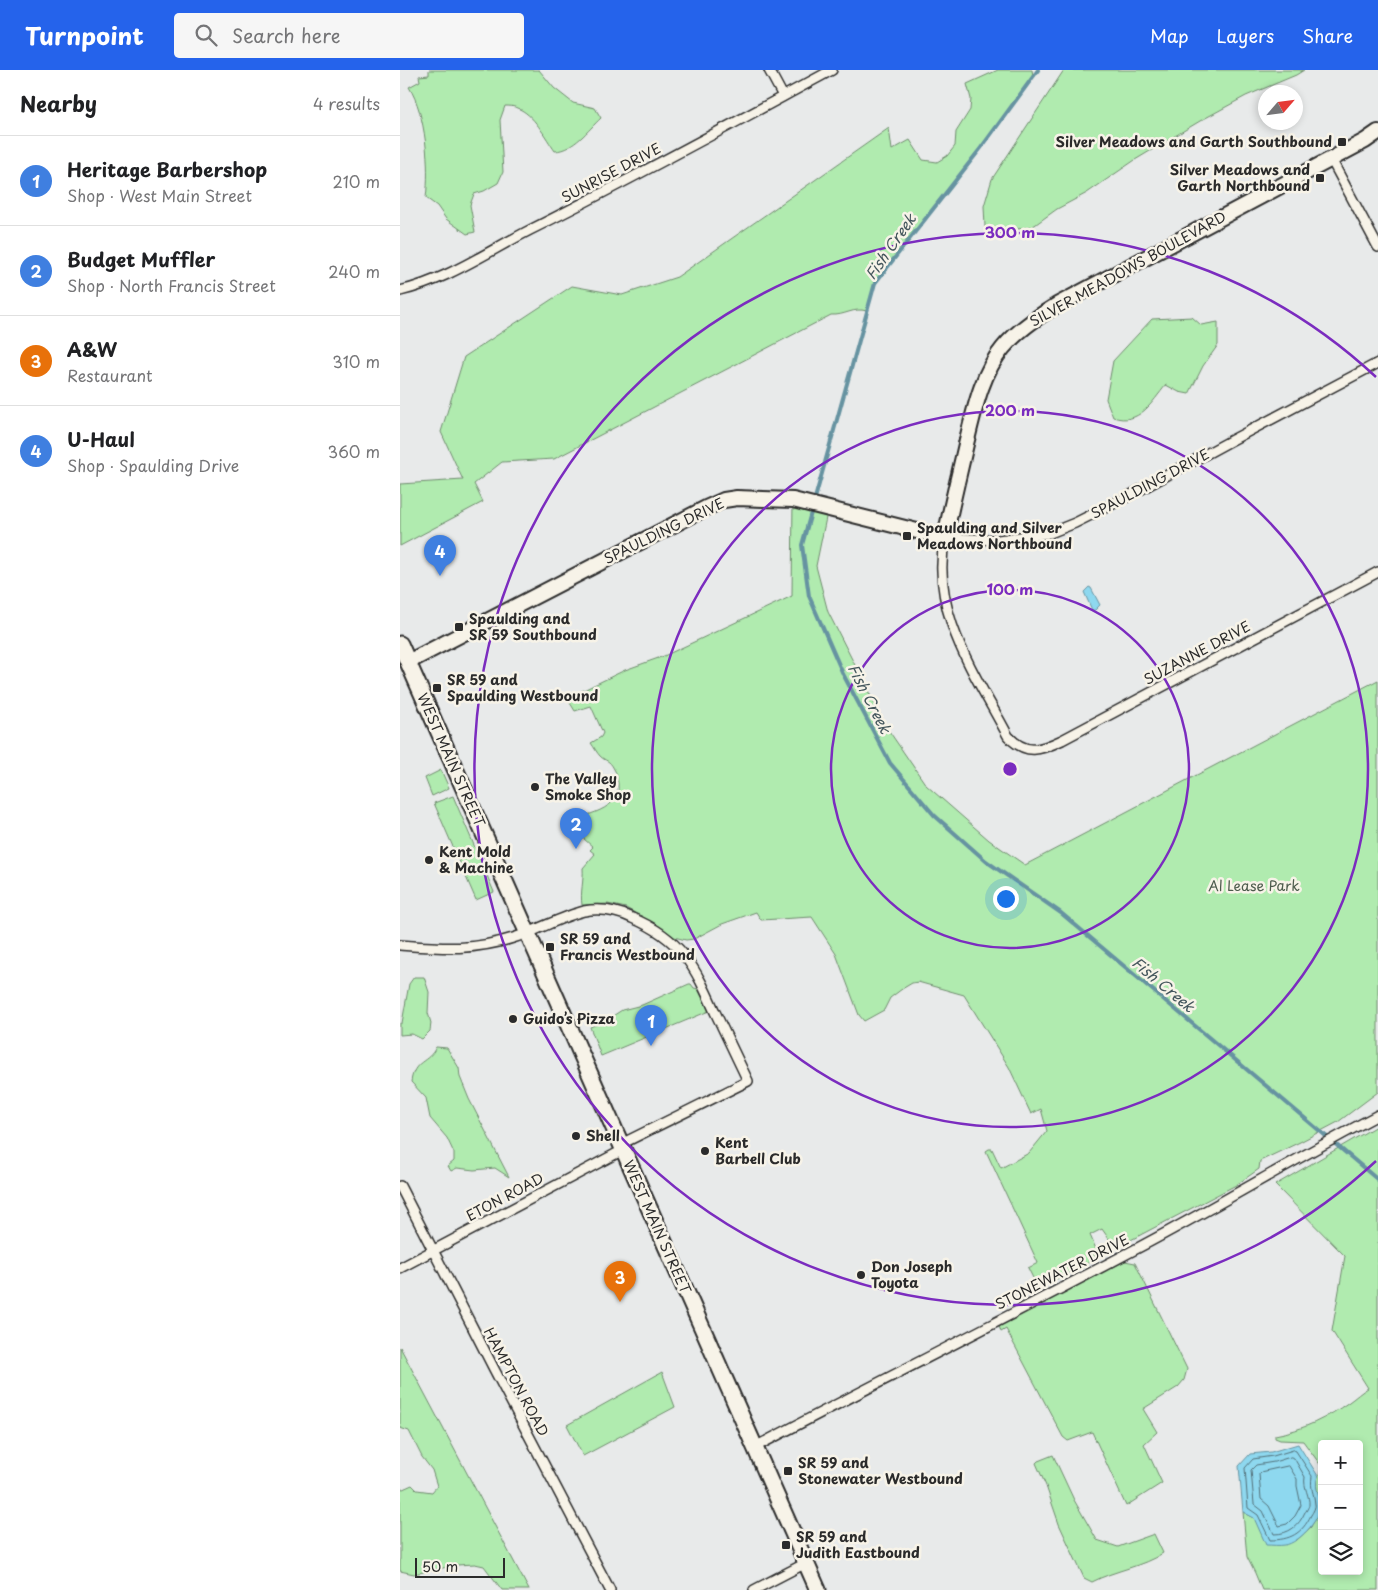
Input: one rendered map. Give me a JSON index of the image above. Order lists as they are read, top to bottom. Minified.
{"streets":{"main road":["WEST MAIN STREET"],"street":["SUNRISE DRIVE","SILVER MEADOWS BOULEVARD","SPAULDING DRIVE","SUZANNE DRIVE","ETON ROAD","STONEWATER DRIVE","HAMPTON ROAD"]},"crossings":[["SILVER MEADOWS BOULEVARD","SPAULDING DRIVE"],["SILVER MEADOWS BOULEVARD","SUZANNE DRIVE"],["SPAULDING DRIVE","WEST MAIN STREET"],["WEST MAIN STREET","ETON ROAD"],["WEST MAIN STREET","STONEWATER DRIVE"],["ETON ROAD","HAMPTON ROAD"]],"water":["Fish Creek"],"parks":["Al Lease Park"],"places":{"transit":["Silver Meadows and Garth Southbound","Silver Meadows and Garth Northbound","Spaulding and Silver Meadows Northbound","Spaulding and SR 59 Southbound","SR 59 and Spaulding Westbound","SR 59 and Francis Westbound","SR 59 and Stonewater Westbound","SR 59 and Judith Eastbound"],"other":["The Valley Smoke Shop","Kent Mold & Machine","Guido’s Pizza","Shell","Kent Barbell Club","Don Joseph Toyota"]},"scale_bar":"50 m","north":"top right","page":{"header":"Turnpoint","search":"Search here","nav":["Map","Layers","Share"],"heading":["Nearby","4 results"],"list":[{"mark":"1","name":"Heritage Barbershop","note":"Shop · West Main Street","value":"210 m"},{"mark":"2","name":"Budget Muffler","note":"Shop · North Francis Street","value":"240 m"},{"mark":"3","name":"A&W","note":"Restaurant","value":"310 m"},{"mark":"4","name":"U-Haul","note":"Shop · Spaulding Drive","value":"360 m"}],"pins":["4","2","1","3"],"map_buttons":["+","−"],"scale":"50 m"},"rings":["300 m","200 m","100 m"]}
